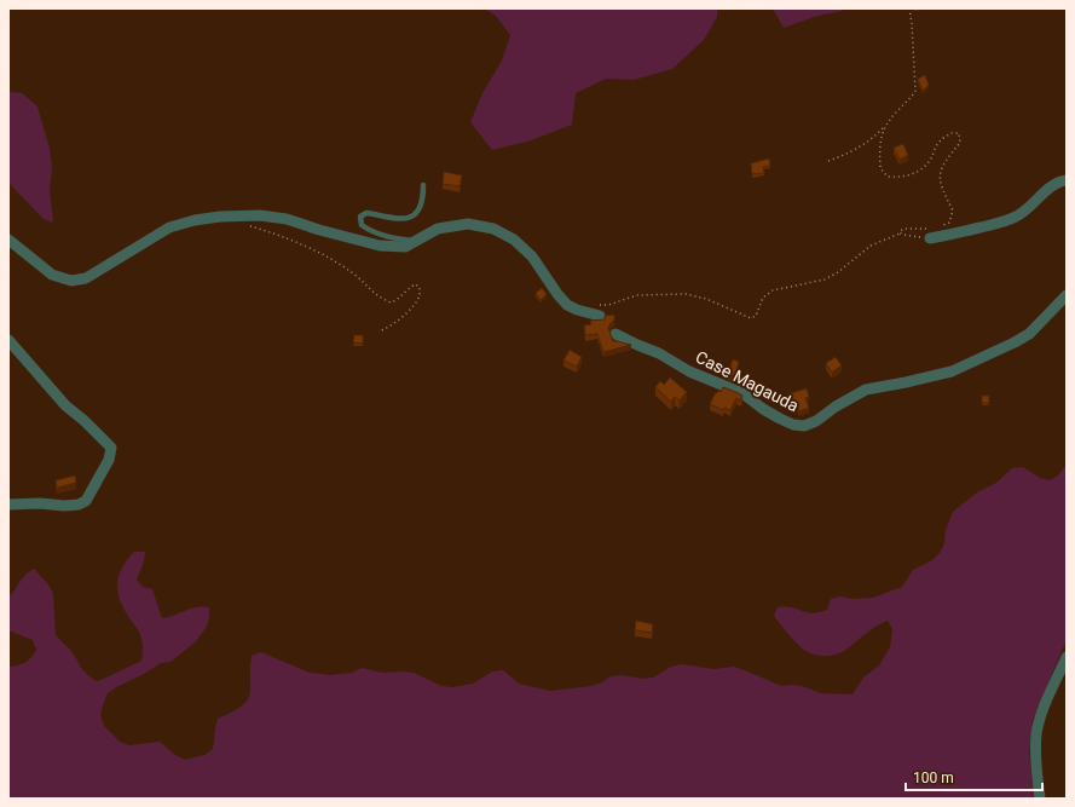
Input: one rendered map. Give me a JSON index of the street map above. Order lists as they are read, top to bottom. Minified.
{"streets":{"street":["Case Magauda"]},"scale_bar":"100 m"}
